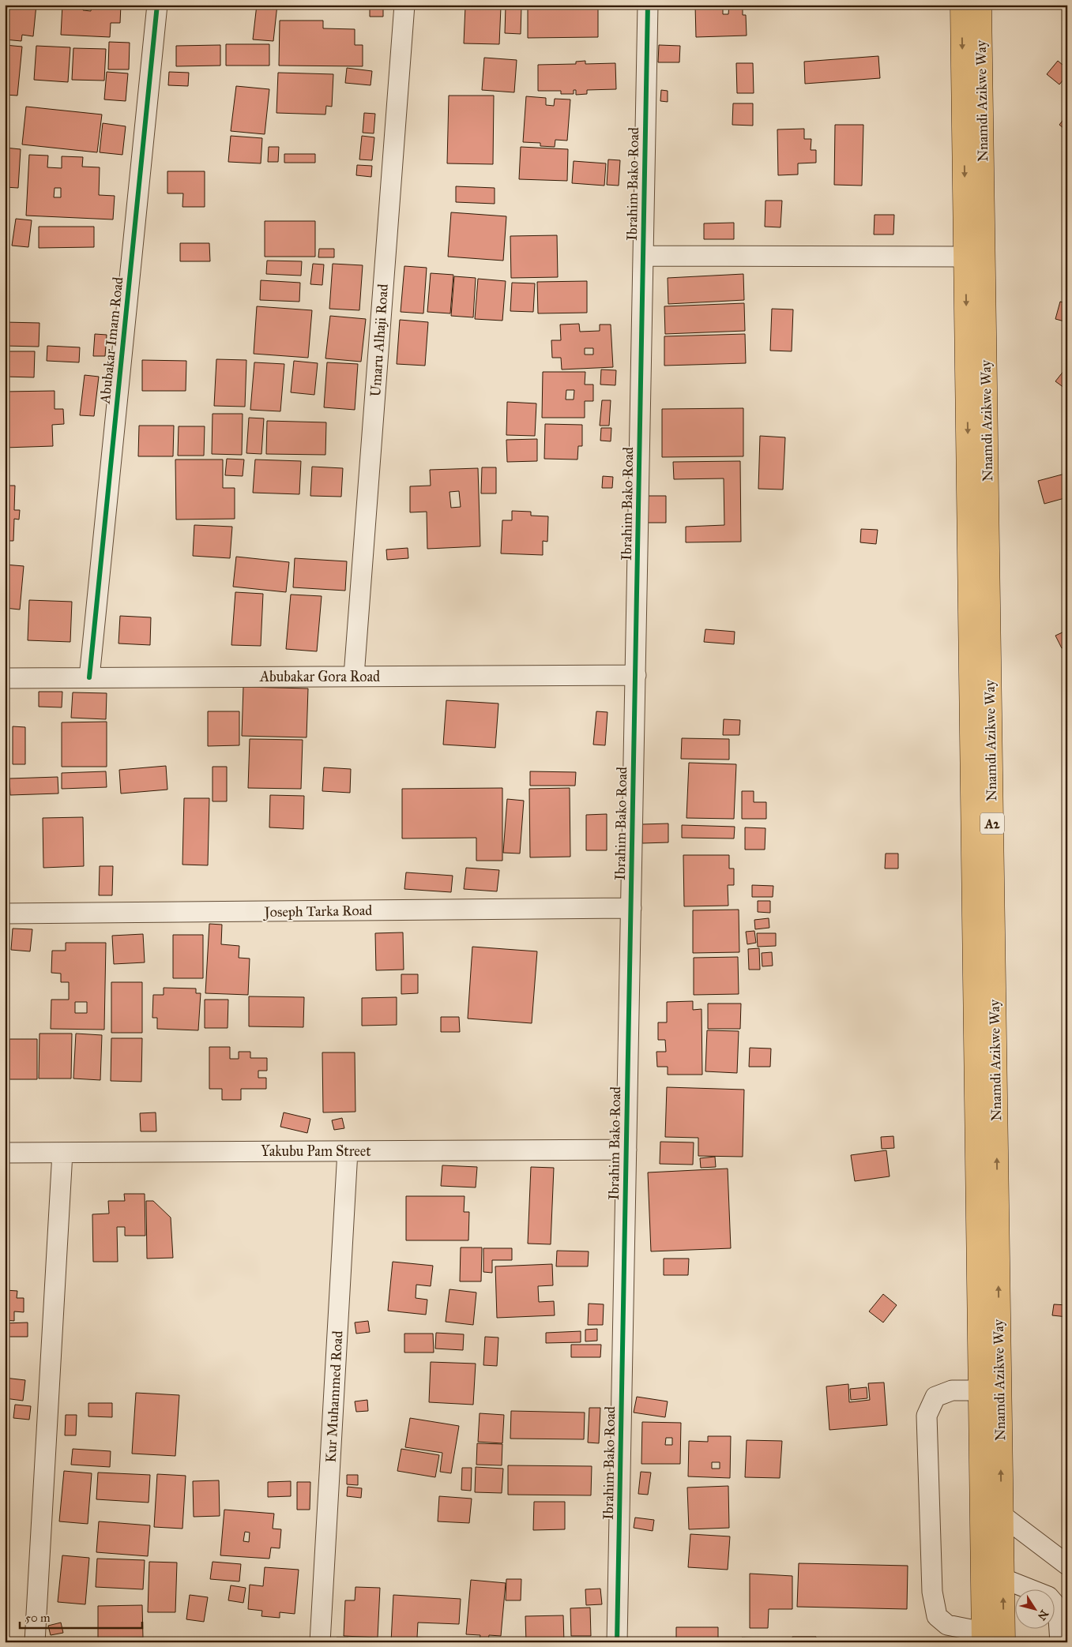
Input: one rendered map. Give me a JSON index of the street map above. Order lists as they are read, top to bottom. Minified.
{"streets":{"highway":["Nnamdi Azikwe Way","A2"],"street":["Ibrahim Bako Road","Abubakar Imam Road","Umaru Alhaji Road","Abubakar Gora Road","Joseph Tarka Road","Yakubu Pam Street","Kur Muhammed Road"]},"crossings":[["Ibrahim Bako Road","Abubakar Gora Road"],["Ibrahim Bako Road","Joseph Tarka Road"],["Ibrahim Bako Road","Yakubu Pam Street"],["Abubakar Imam Road","Abubakar Gora Road"],["Umaru Alhaji Road","Abubakar Gora Road"],["Yakubu Pam Street","Kur Muhammed Road"]],"scale_bar":"50 m","north":"bottom right"}
